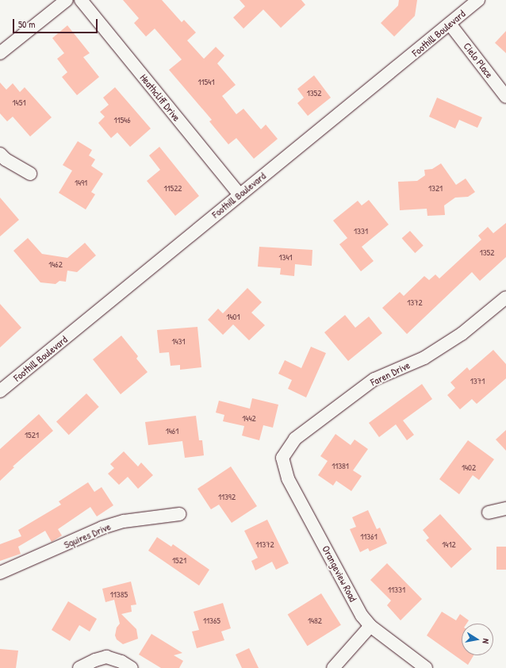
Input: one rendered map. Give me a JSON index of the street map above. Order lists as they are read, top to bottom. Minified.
{"streets":{"street":["Foothill Boulevard","Cielo Place","Heathcliff Drive","Faren Drive","Squires Drive","Orangeview Road"]},"crossings":[["Foothill Boulevard","Cielo Place"],["Foothill Boulevard","Heathcliff Drive"],["Faren Drive","Orangeview Road"]],"house_numbers":["11541","1352","1451","11546","1491","11522","1321","1331","1352","1341","1462","1372","1401","1431","1371","1442","1461","1521","11381","1402","11392","11361","11372","1412","1521","11331","11385","11365","1482"],"scale_bar":"50 m","north":"right"}
